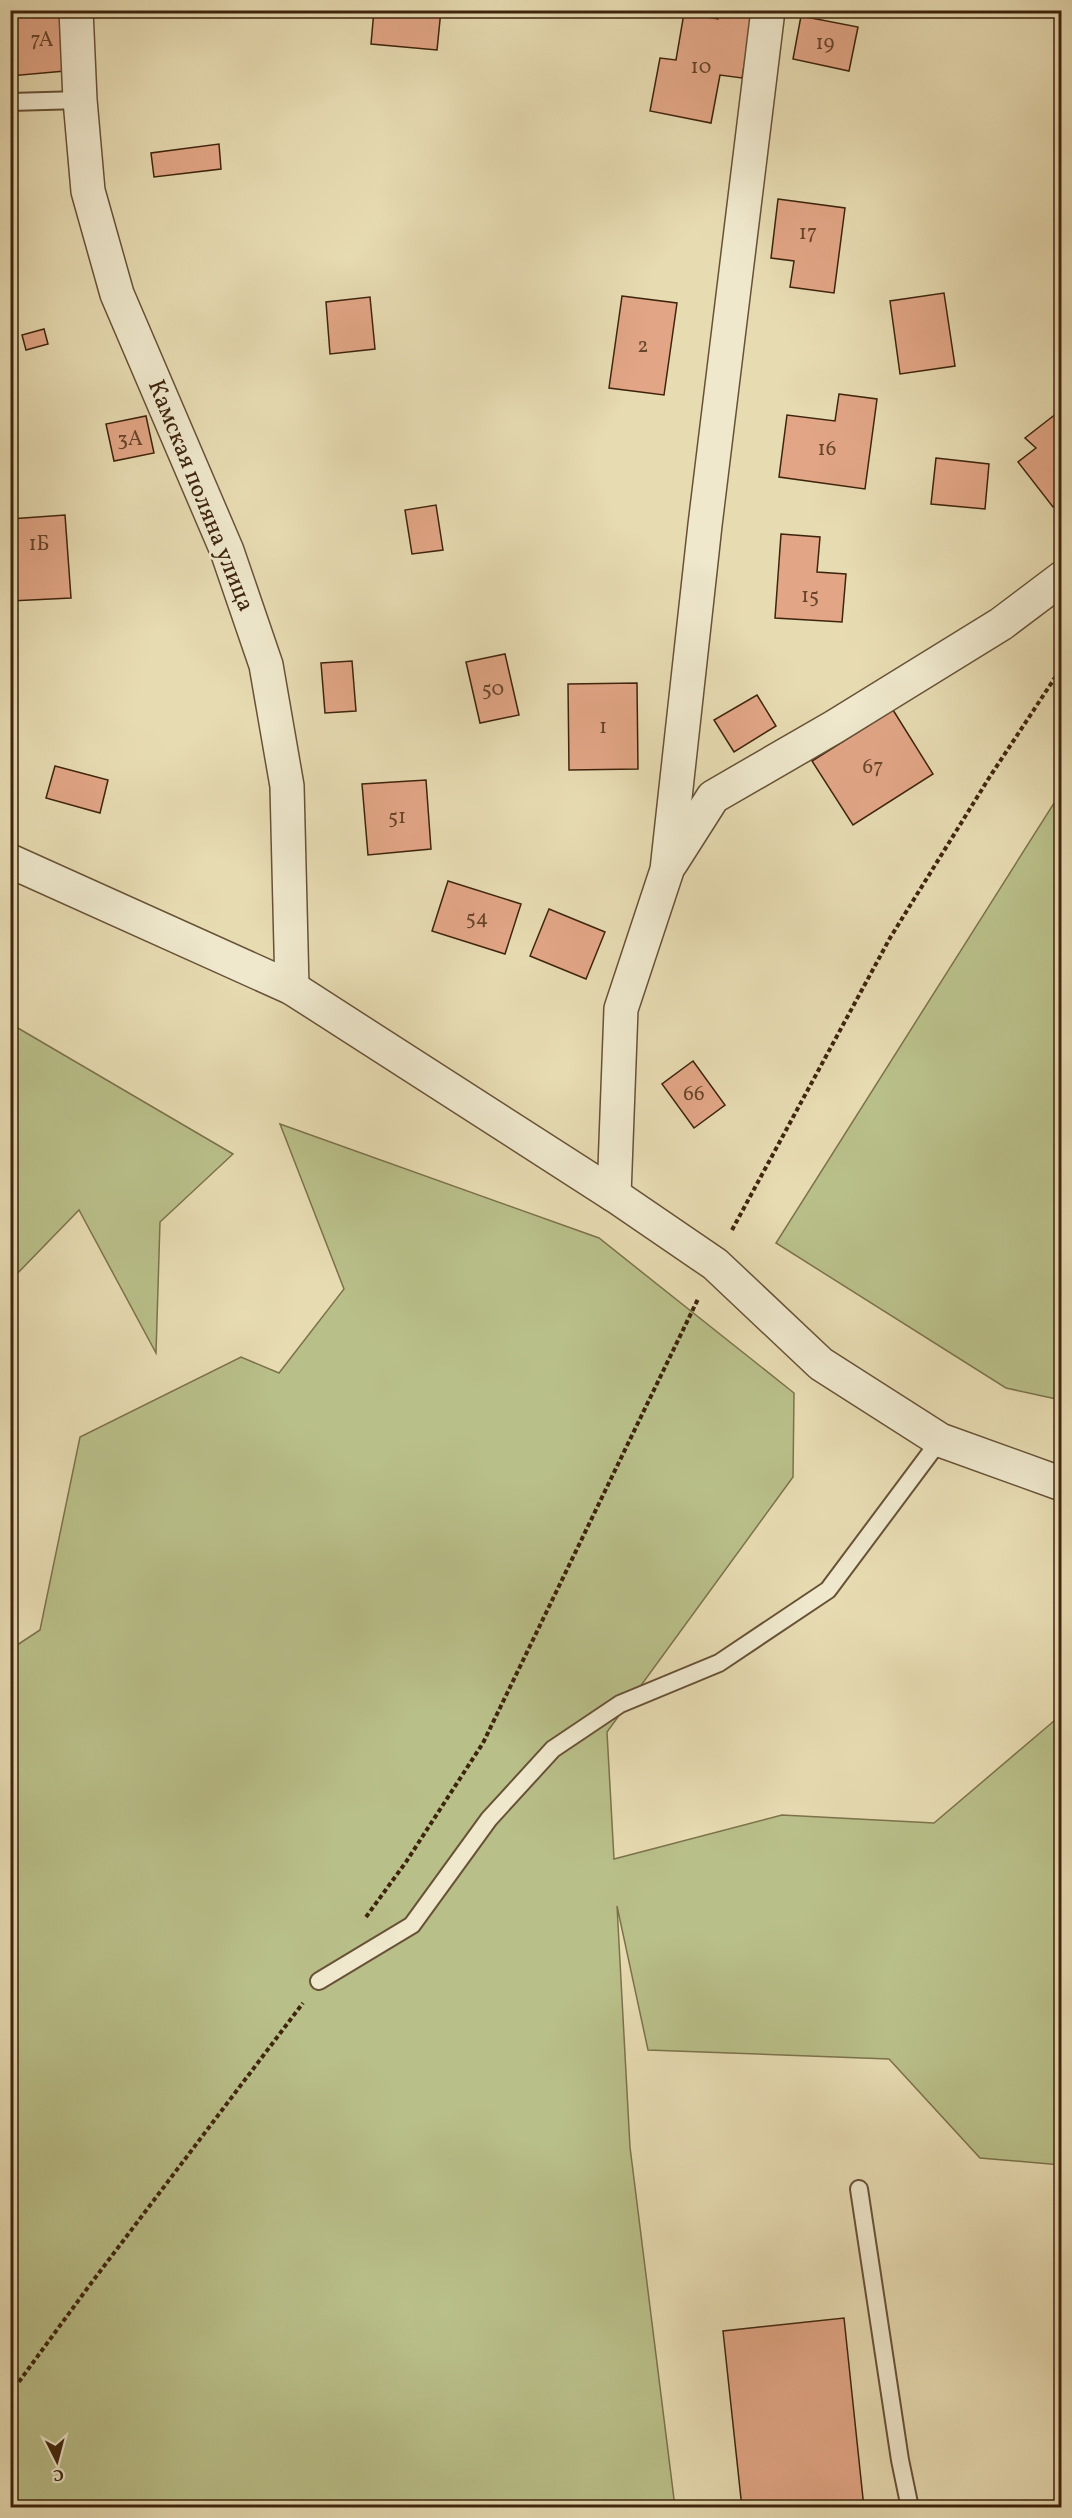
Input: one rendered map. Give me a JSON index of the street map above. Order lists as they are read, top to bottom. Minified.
{"streets":{"street":["Камская поляна улица"]},"house_numbers":["7А","19","10","17","2","3А","16","1Б","15","50","1","67","51","54","66"],"north":"bottom"}
